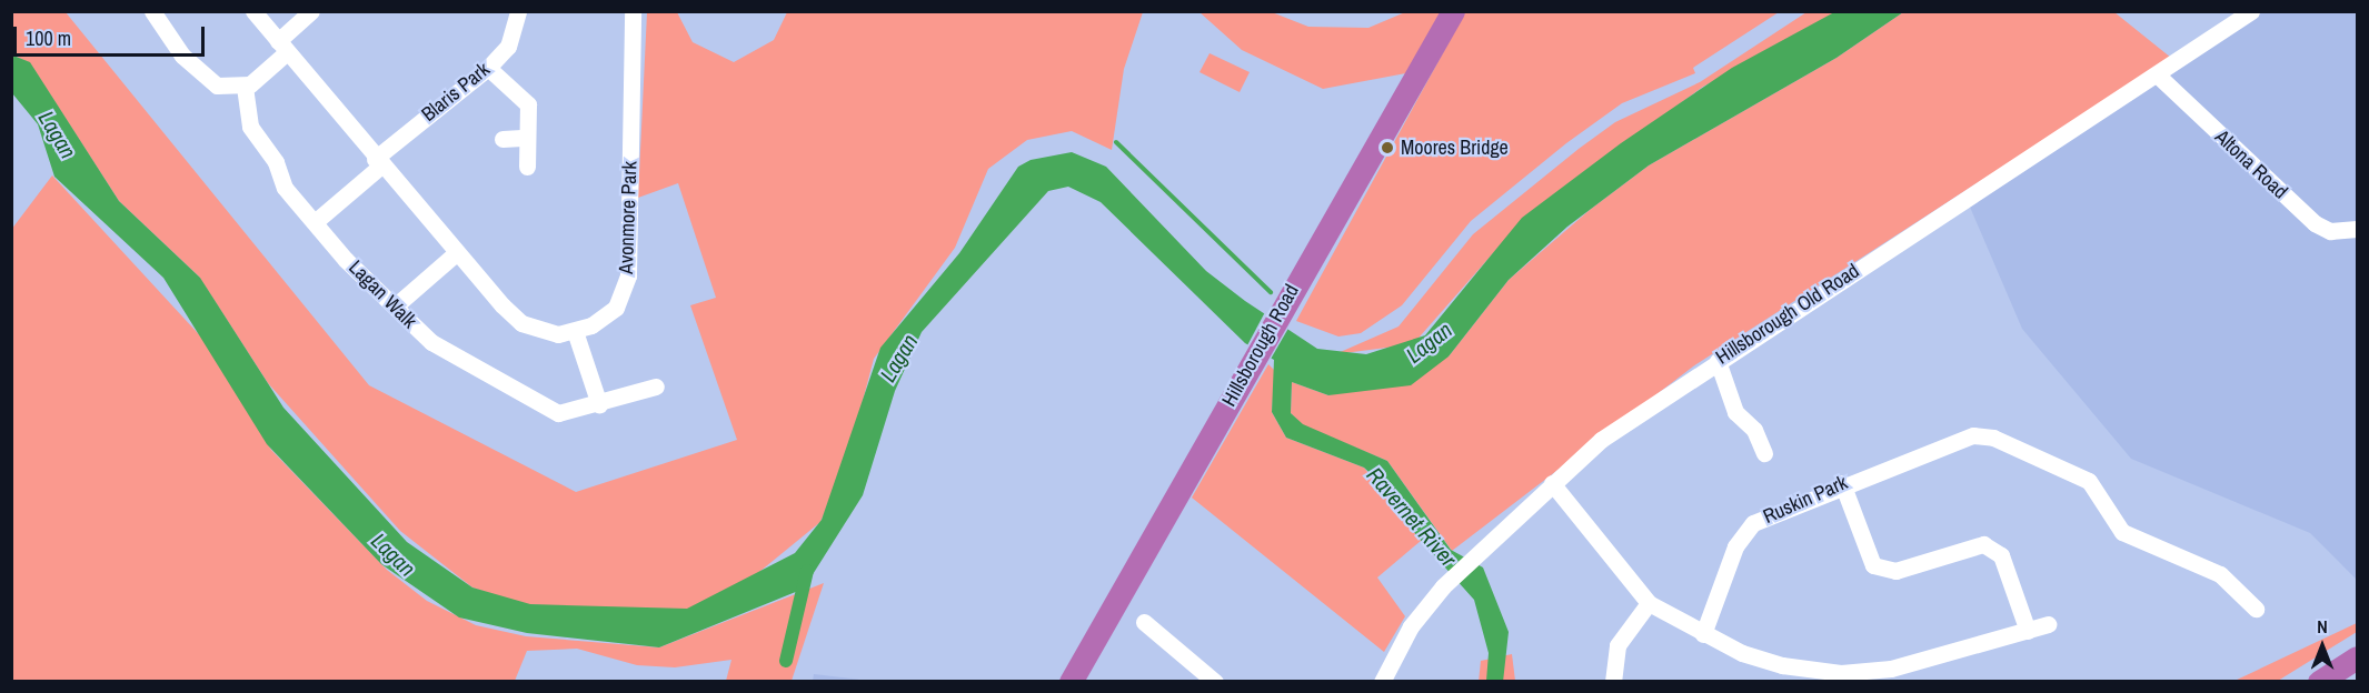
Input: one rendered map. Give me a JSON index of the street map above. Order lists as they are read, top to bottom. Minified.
{"streets":{"highway":["Hillsborough Road"],"street":["Blaris Park","Altona Road","Avonmore Park","Lagan Walk","Hillsborough Old Road","Ruskin Park"]},"crossings":[["Altona Road","Hillsborough Old Road"]],"water":["Lagan","Ravernet River"],"places":["Moores Bridge"],"scale_bar":"100 m","north":"top"}
